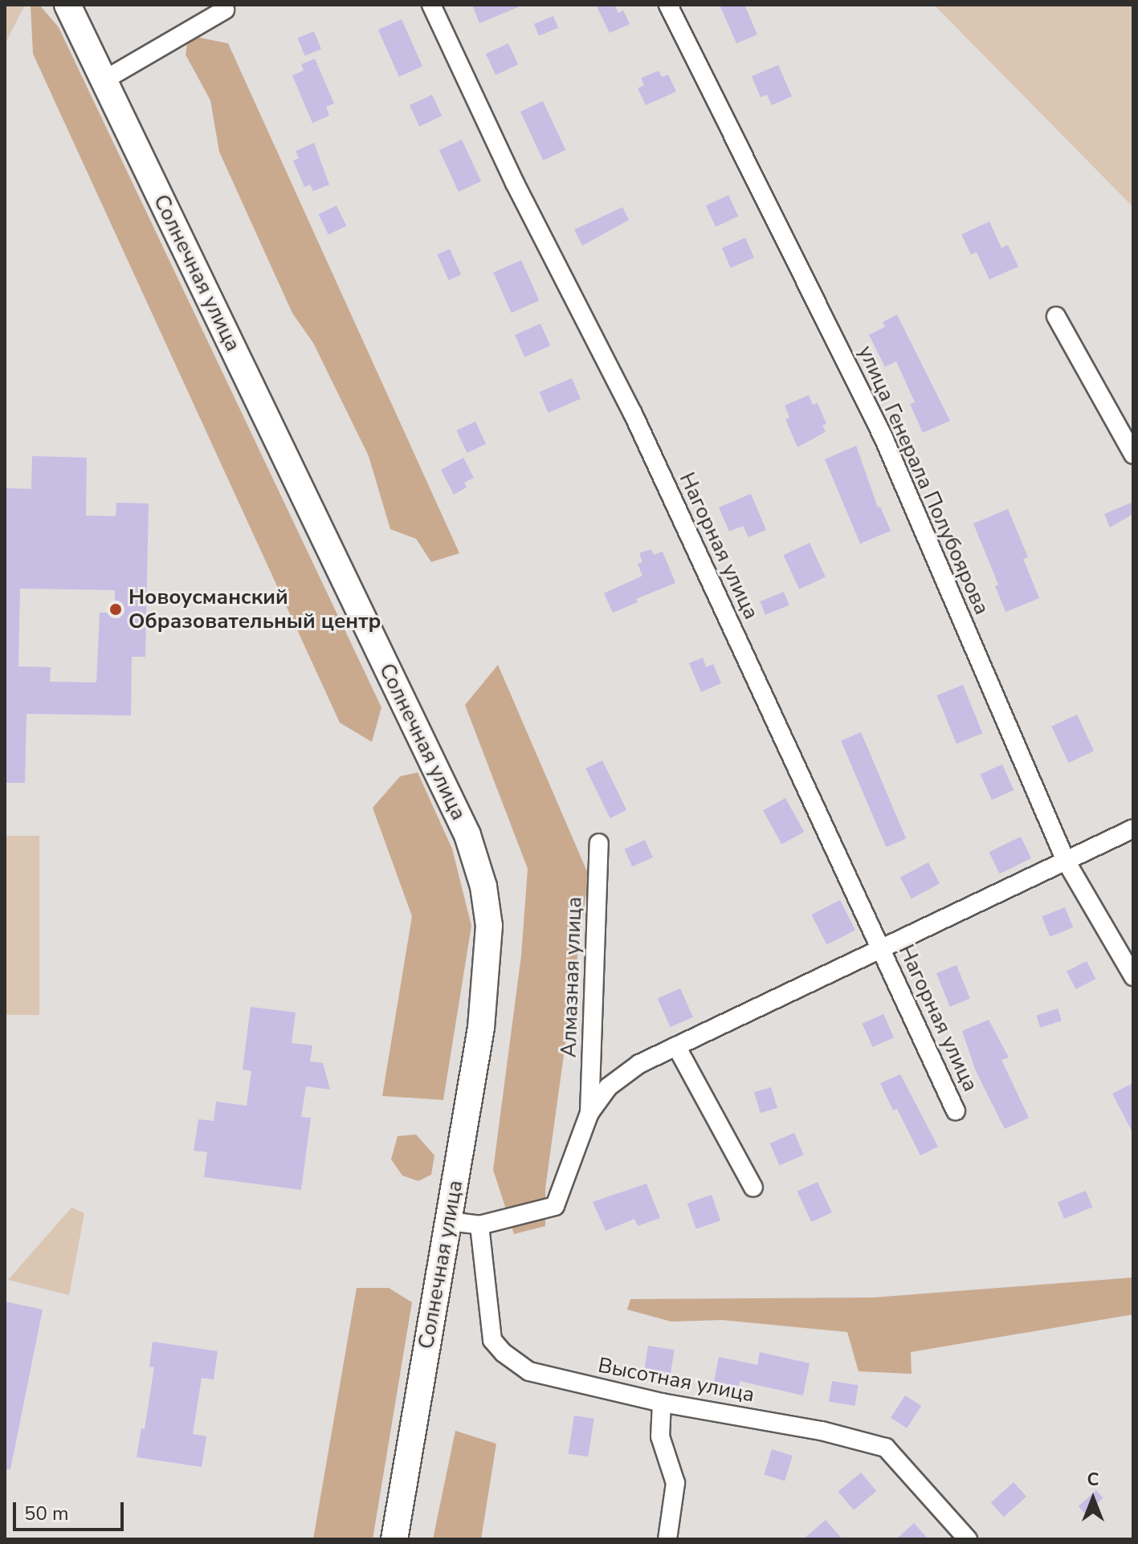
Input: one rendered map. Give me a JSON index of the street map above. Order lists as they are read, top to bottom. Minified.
{"streets":{"street":["Солнечная улица","улица Генерала Полубоярова","Нагорная улица","Алмазная улица","Высотная улица"]},"places":["Новоусманский Образовательный центр"],"scale_bar":"50 m","north":"top"}
